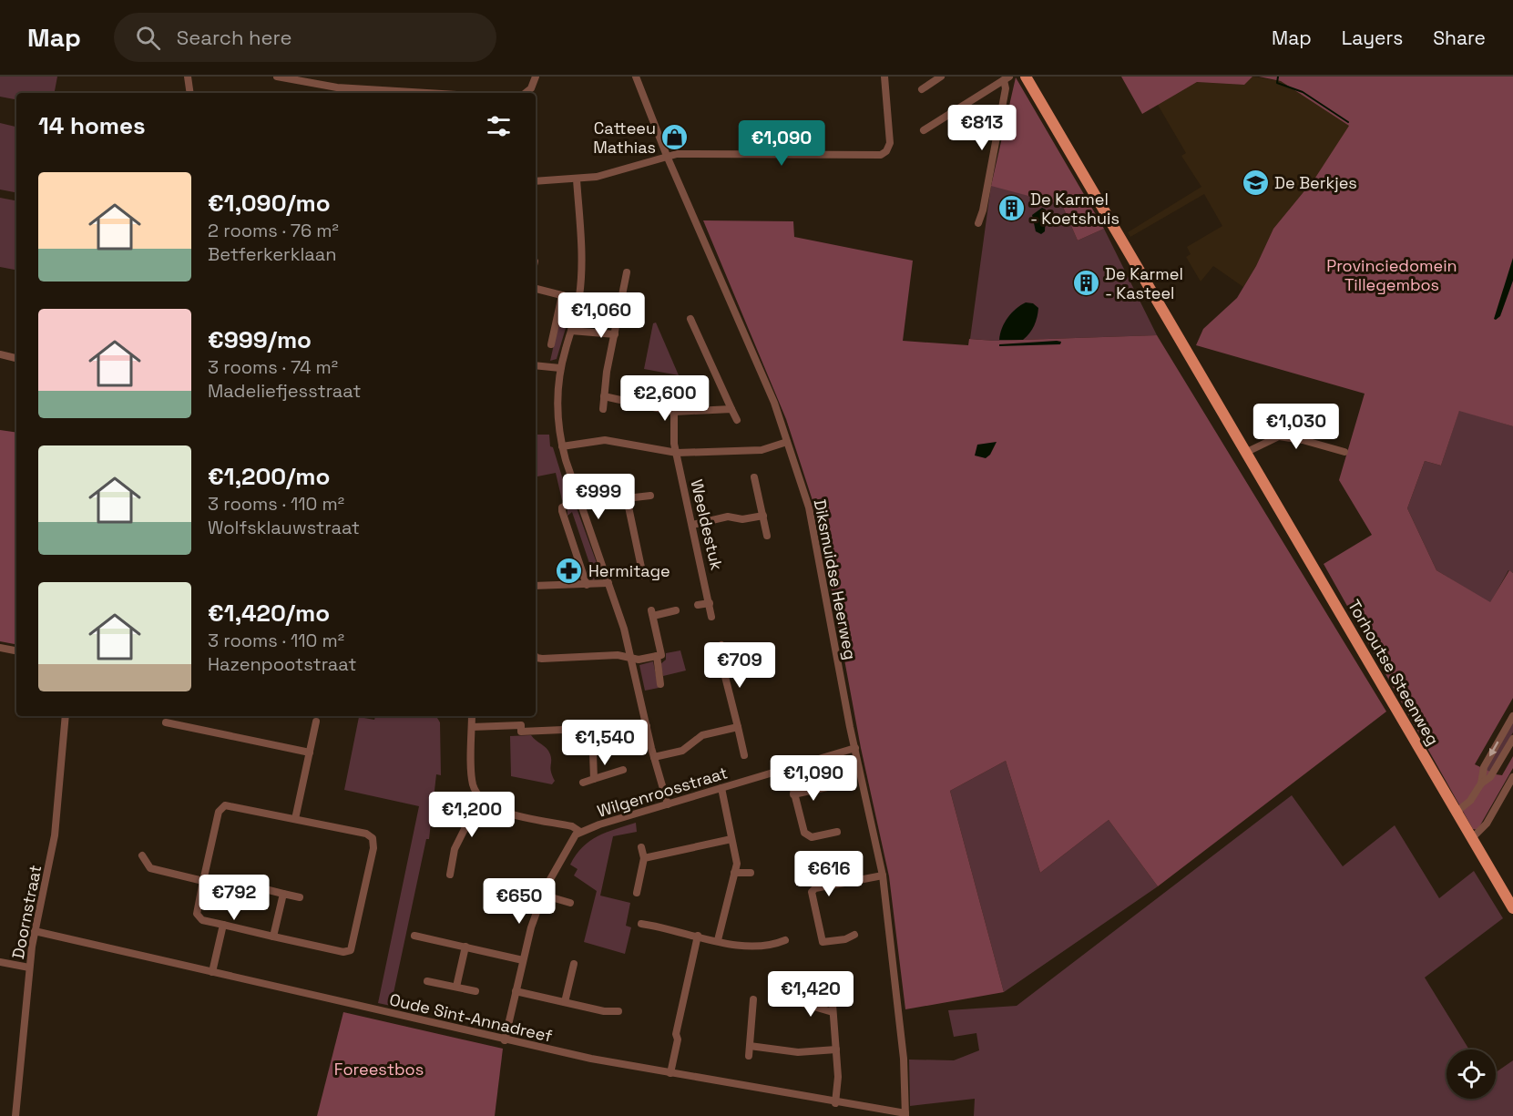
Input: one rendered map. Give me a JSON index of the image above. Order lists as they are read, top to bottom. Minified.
{"streets":{"main road":["Torhoutse Steenweg"],"street":["Weeldestuk","Diksmuidse Heerweg","Wilgenroosstraat","Doornstraat","Oude Sint-Annadreef"]},"crossings":[["Diksmuidse Heerweg","Wilgenroosstraat"],["Diksmuidse Heerweg","Oude Sint-Annadreef"],["Wilgenroosstraat","Oude Sint-Annadreef"],["Doornstraat","Oude Sint-Annadreef"]],"parks":["Provinciedomein Tillegembos","Foreestbos"],"places":{"shop":["Catteeu Mathias"],"school or university":["De Berkjes"],"building":["De Karmel - Koetshuis","De Karmel - Kasteel"],"pharmacy":["Hermitage"]},"page":{"header":"Map","search":"Search here","nav":["Map","Layers","Share"],"heading":"14 homes","price":["€813","€1,090","€1,060","€2,600","€1,030","€999","€709","€1,540","€1,090","€1,200","€616","€792","€650","€1,420"],"list":[{"name":"€1,090/mo","note":"2 rooms · 76 m² · Betferkerklaan"},{"name":"€999/mo","note":"3 rooms · 74 m² · Madeliefjesstraat"},{"name":"€1,200/mo","note":"3 rooms · 110 m² · Wolfsklauwstraat"},{"name":"€1,420/mo","note":"3 rooms · 110 m² · Hazenpootstraat"}]}}
